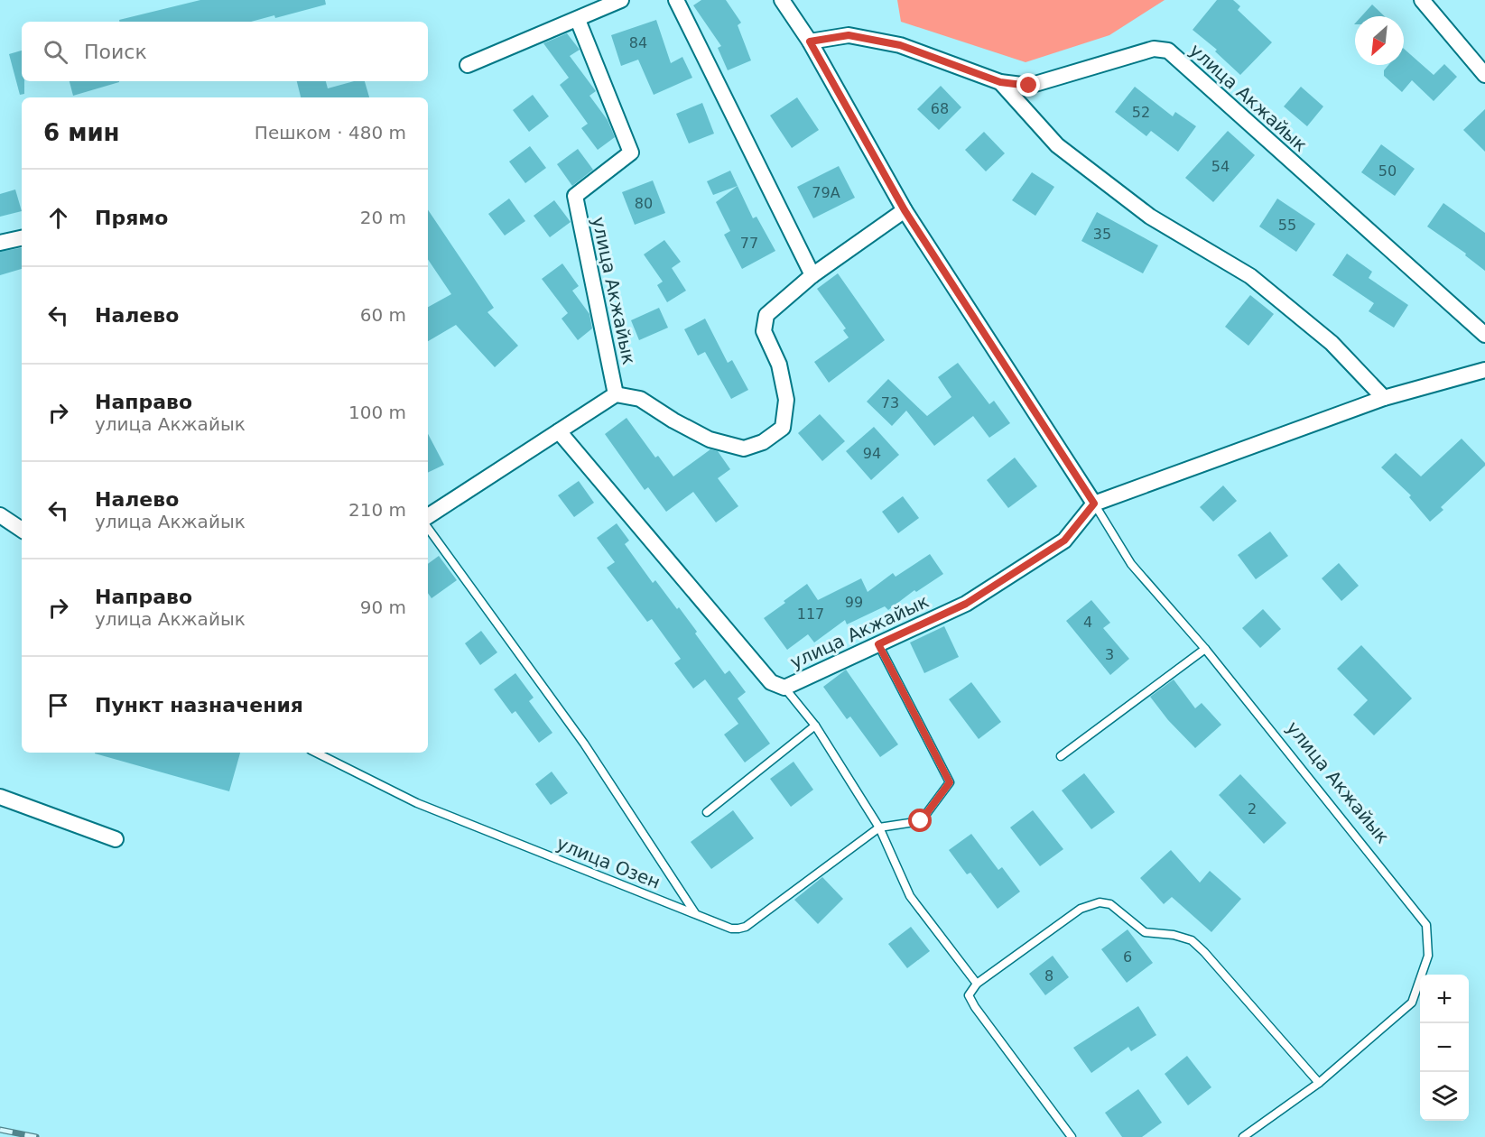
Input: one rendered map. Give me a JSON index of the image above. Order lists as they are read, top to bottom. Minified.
{"streets":{"street":["улица Акжайык"],"lane":["улица Озен"]},"house_numbers":["84","68","52","54","50","79А","80","55","35","77","73","94","99","117","4","3","2","6","8"],"north":"bottom left","page":{"search":"Поиск","heading":["6 мин","Пешком · 480 m"],"list":[["Прямо","20 m"],["Налево","60 m"],["Направо","улица Акжайык","100 m"],["Налево","улица Акжайык","210 m"],["Направо","улица Акжайык","90 m"],"Пункт назначения"],"map_buttons":["+","−"]}}
